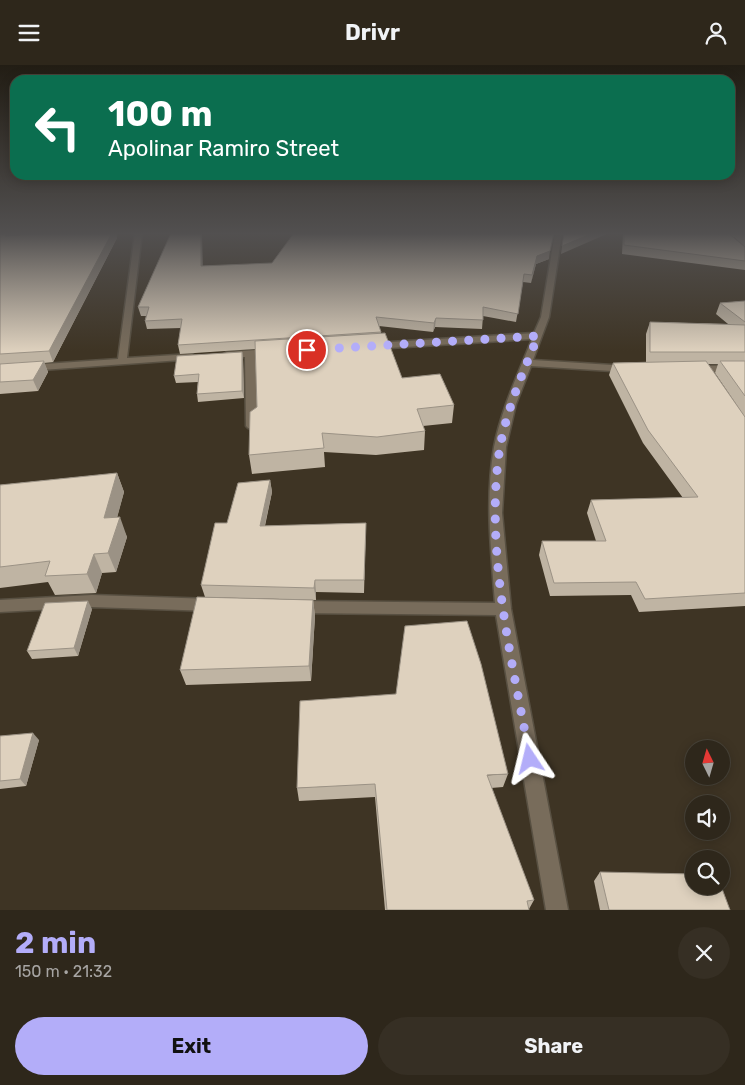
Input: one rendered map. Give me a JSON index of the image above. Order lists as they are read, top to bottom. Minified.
{"north":"top","page":{"header":"Drivr","turn":["100 m","Apolinar Ramiro Street"],"heading":["2 min","150 m · 21:32"],"buttons":["Exit","Share"]}}
